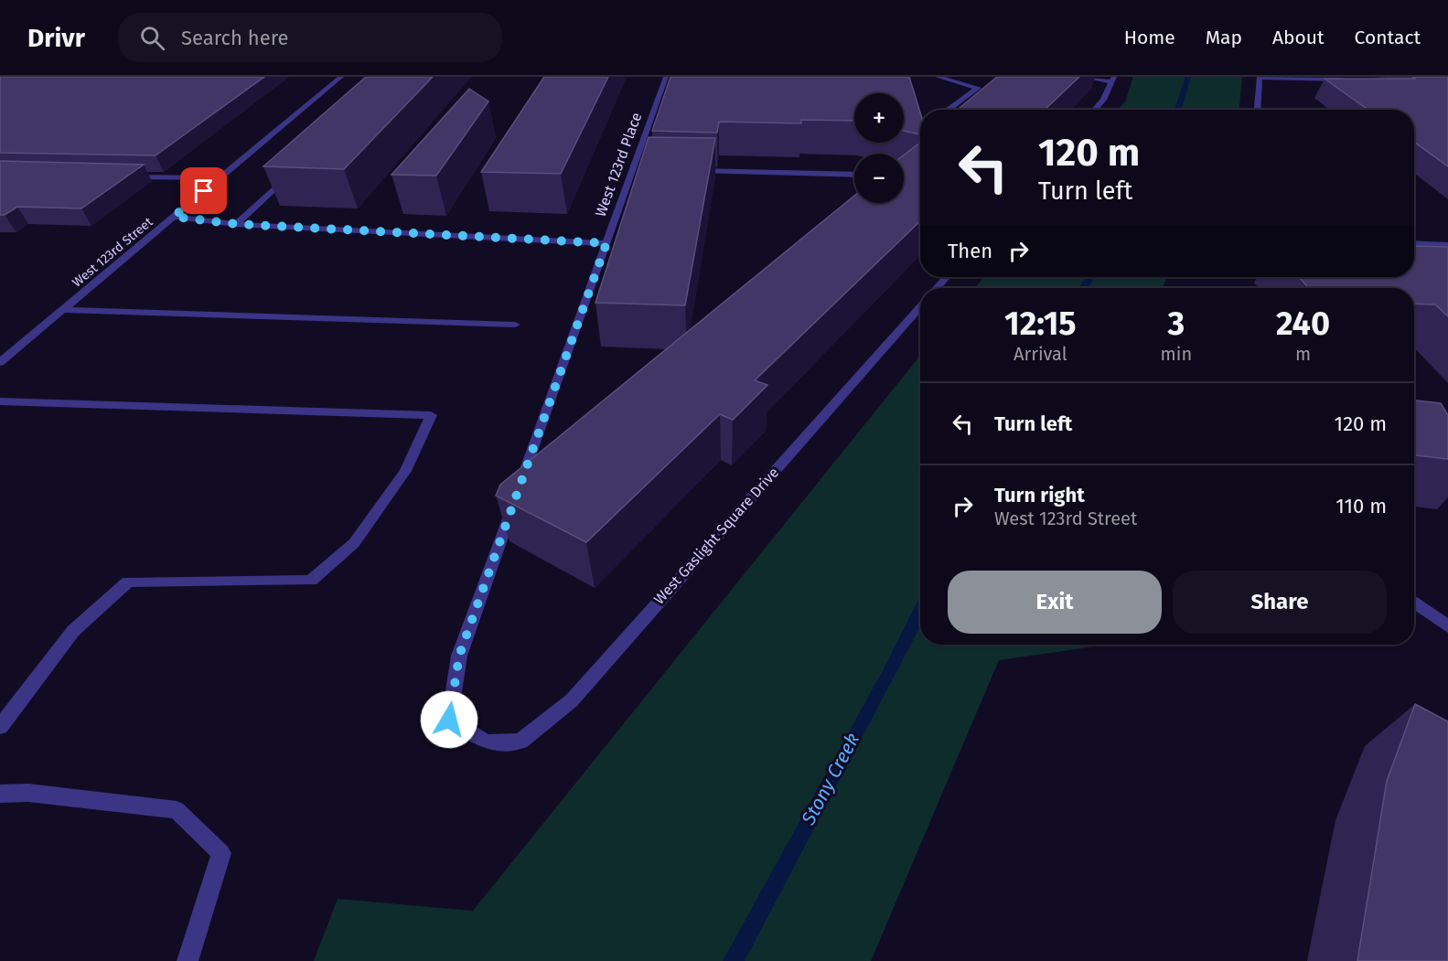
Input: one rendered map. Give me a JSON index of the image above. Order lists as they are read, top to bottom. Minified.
{"streets":{"street":["West 123rd Place","West 123rd Street","West Gaslight Square Drive"]},"crossings":[["West 123rd Place","West Gaslight Square Drive"]],"water":["Stony Creek"],"page":{"header":"Drivr","search":"Search here","nav":["Home","Map","About","Contact"],"map_buttons":["+","−"],"turn":["120 m","Turn left"],"then":"Then","eta":["12:15","Arrival","3","min","240","m"],"list":[{"name":"Turn left","value":"120 m"},{"name":"Turn right","note":"West 123rd Street","value":"110 m"}],"buttons":["Exit","Share"]}}
